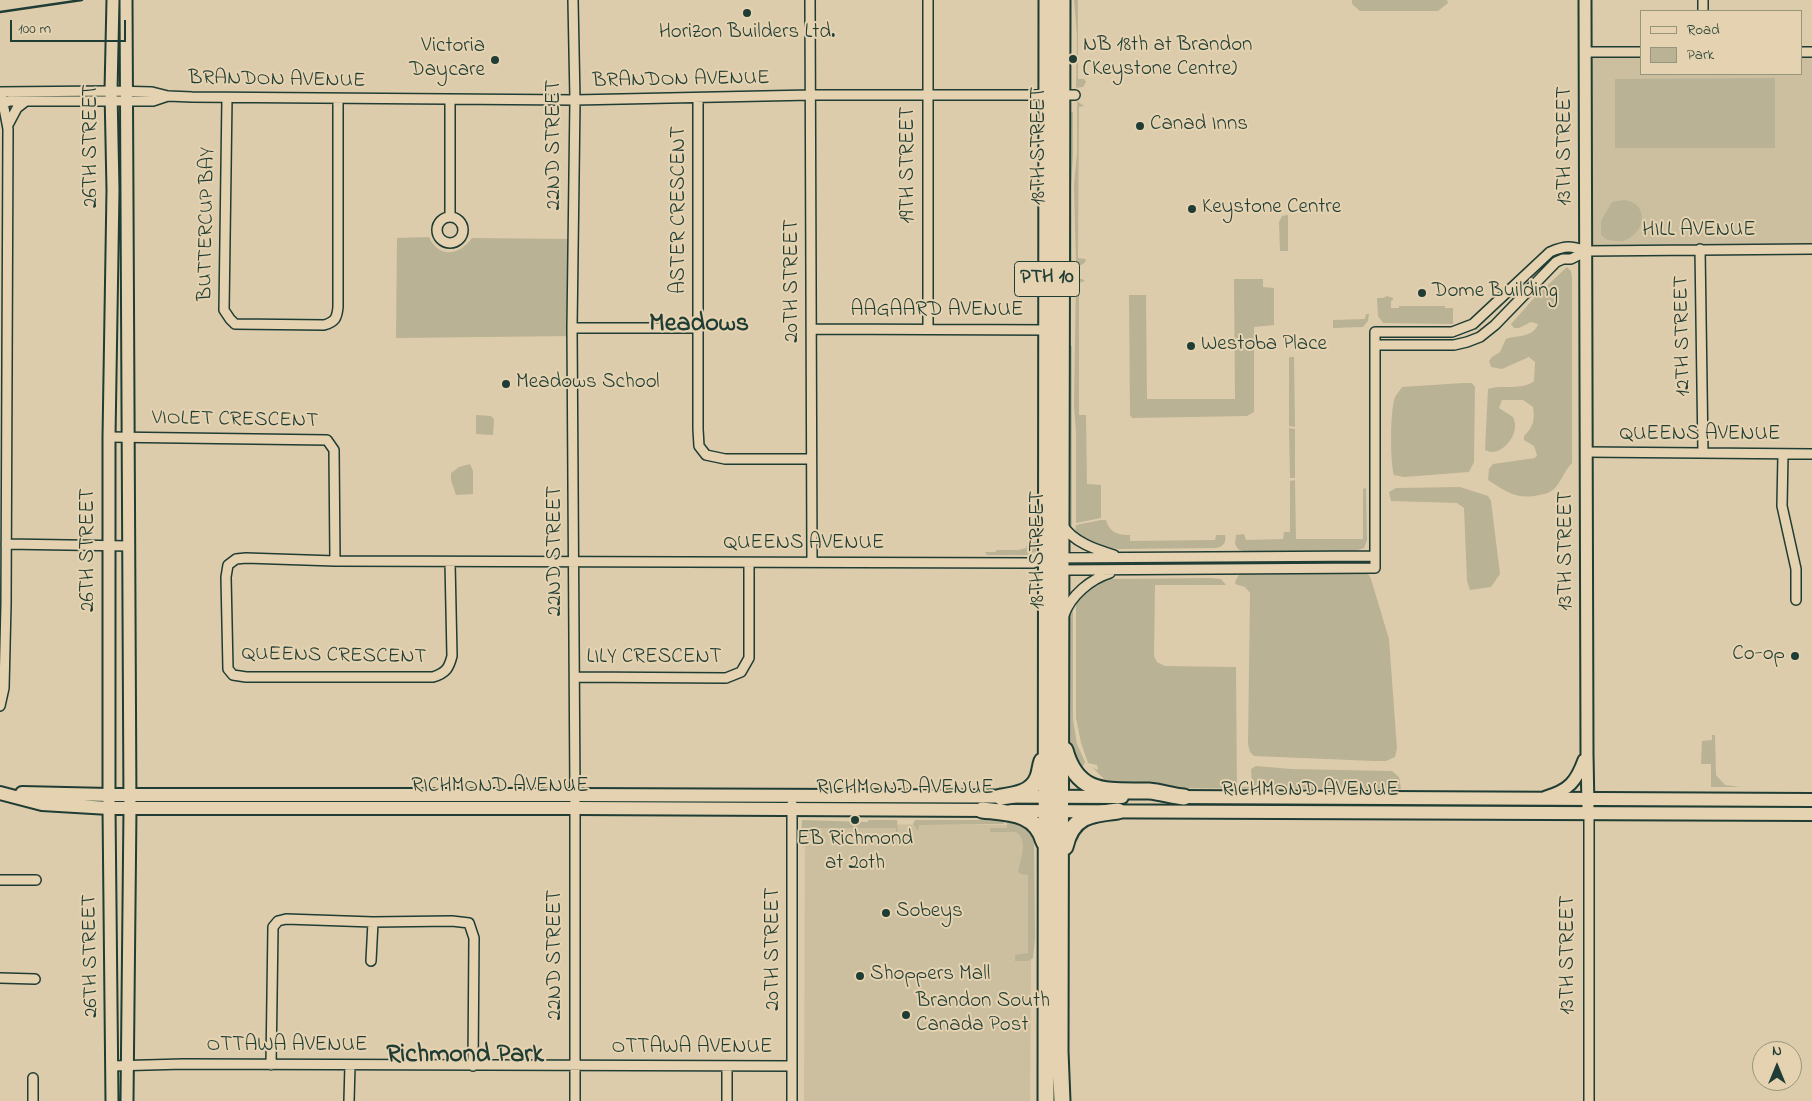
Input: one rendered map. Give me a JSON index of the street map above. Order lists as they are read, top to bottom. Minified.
{"streets":{"main road":["18TH STREET","PTH 10","RICHMOND AVENUE"],"street":["BRANDON AVENUE","22ND STREET","26TH STREET","13TH STREET","19TH STREET","ASTER CRESCENT","BUTTERCUP BAY","HILL AVENUE","20TH STREET","AAGAARD AVENUE","12TH STREET","VIOLET CRESCENT","QUEENS AVENUE","QUEENS CRESCENT","LILY CRESCENT","OTTAWA AVENUE"]},"crossings":[["BRANDON AVENUE","22ND STREET"],["BRANDON AVENUE","26TH STREET"],["BRANDON AVENUE","18TH STREET"],["BRANDON AVENUE","19TH STREET"],["BRANDON AVENUE","ASTER CRESCENT"],["BRANDON AVENUE","BUTTERCUP BAY"],["BRANDON AVENUE","20TH STREET"],["22ND STREET","QUEENS AVENUE"],["22ND STREET","QUEENS CRESCENT"],["22ND STREET","LILY CRESCENT"],["22ND STREET","RICHMOND AVENUE"],["22ND STREET","OTTAWA AVENUE"],["26TH STREET","VIOLET CRESCENT"],["26TH STREET","RICHMOND AVENUE"],["26TH STREET","OTTAWA AVENUE"],["18TH STREET","AAGAARD AVENUE"],["18TH STREET","QUEENS AVENUE"],["18TH STREET","RICHMOND AVENUE"],["13TH STREET","HILL AVENUE"],["13TH STREET","QUEENS AVENUE"],["13TH STREET","RICHMOND AVENUE"],["19TH STREET","AAGAARD AVENUE"],["ASTER CRESCENT","20TH STREET"],["HILL AVENUE","12TH STREET"],["20TH STREET","AAGAARD AVENUE"],["20TH STREET","QUEENS AVENUE"],["20TH STREET","RICHMOND AVENUE"],["20TH STREET","OTTAWA AVENUE"],["12TH STREET","QUEENS AVENUE"],["VIOLET CRESCENT","QUEENS CRESCENT"],["QUEENS AVENUE","QUEENS CRESCENT"],["QUEENS AVENUE","LILY CRESCENT"]],"districts":["Meadows","Richmond Park"],"places":["Horizon Builders Ltd.","NB 18th at Brandon (Keystone Centre)","Victoria Daycare","Canad Inns","Keystone Centre","Dome Building","Westoba Place","Meadows School","Co-op","EB Richmond at 20th","Sobeys","Shoppers Mall","Brandon South Canada Post"],"legend":["Road","Park"],"scale_bar":"100 m","north":"top"}
